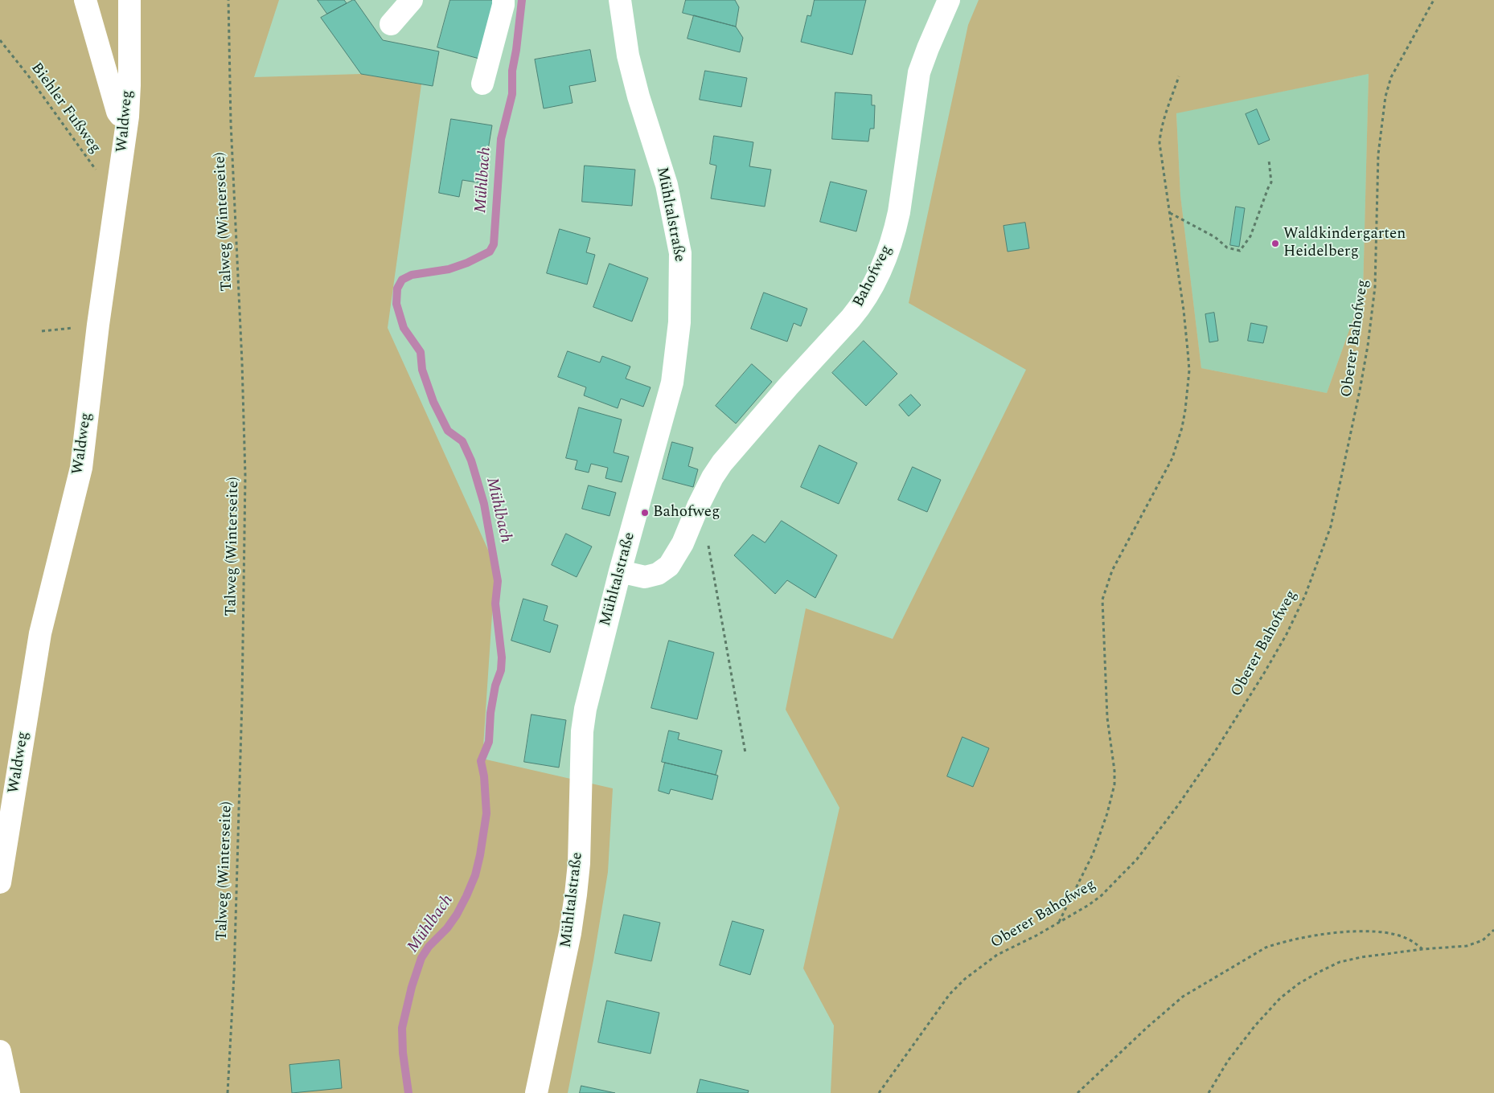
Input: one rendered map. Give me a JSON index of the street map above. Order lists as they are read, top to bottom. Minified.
{"streets":{"street":["Waldweg","Mühltalstraße","Bahofweg"],"path":["Biehler Fußweg","Talweg (Winterseite)","Oberer Bahofweg"]},"crossings":[["Mühltalstraße","Bahofweg"]],"water":["Mühlbach"],"places":["Waldkindergarten Heidelberg","Bahofweg"]}
